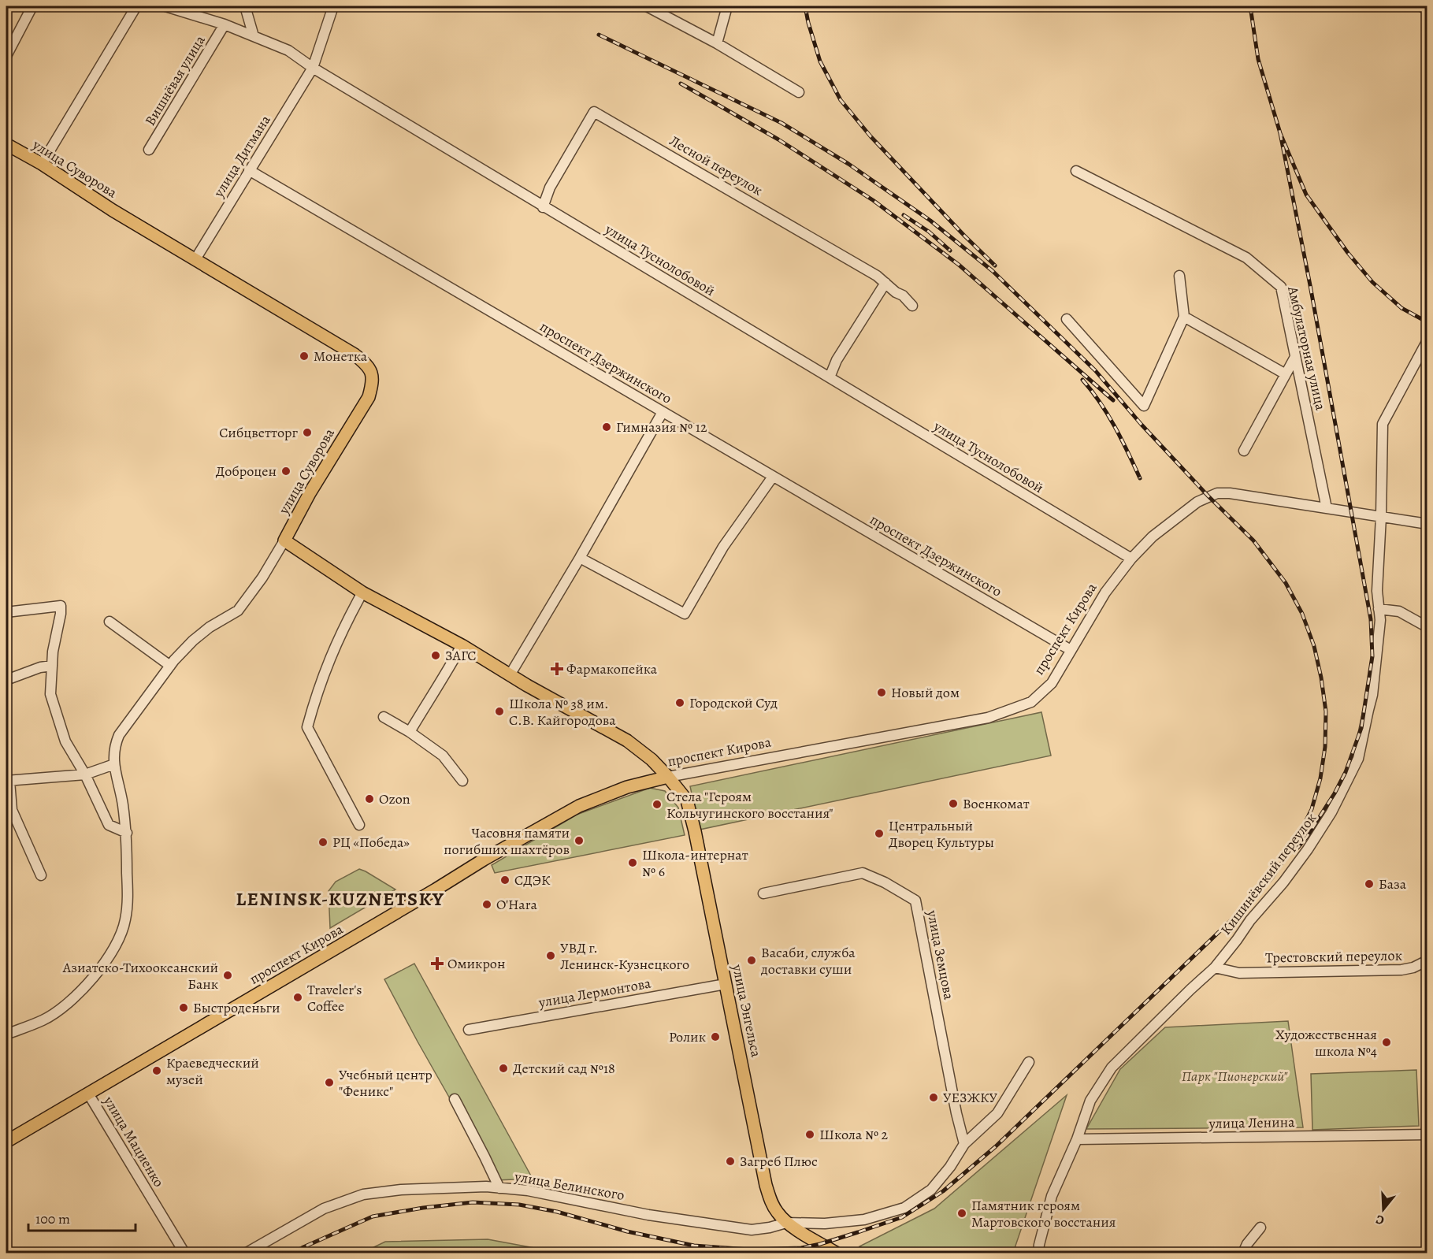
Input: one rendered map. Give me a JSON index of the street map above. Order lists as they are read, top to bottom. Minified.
{"streets":{"main road":["улица Суворова","проспект Кирова","улица Энгельса"],"street":["Вишнёвая улица","улица Дитмана","Лесной переулок","улица Туснолобовой","Амбулаторная улица","проспект Дзержинского","Кишинёвский переулок","улица Земцова","Трестовский переулок","улица Лермонтова","улица Ленина","улица Мациенко","улица Белинского"]},"crossings":[["Вишнёвая улица","улица Туснолобовой"],["улица Дитмана","улица Суворова"],["улица Дитмана","улица Туснолобовой"],["улица Дитмана","проспект Дзержинского"],["Лесной переулок","улица Туснолобовой"],["улица Туснолобовой","проспект Кирова"],["Амбулаторная улица","проспект Кирова"],["проспект Дзержинского","проспект Кирова"],["проспект Кирова","Кишинёвский переулок"],["проспект Кирова","улица Энгельса"],["проспект Кирова","улица Мациенко"],["Кишинёвский переулок","Трестовский переулок"],["Кишинёвский переулок","улица Ленина"],["улица Земцова","улица Белинского"],["улица Лермонтова","улица Энгельса"],["улица Энгельса","улица Белинского"]],"districts":["LENINSK-KUZNETSKY"],"parks":["Парк \"Пионерский\""],"places":{"other":["Монетка","Гимназия № 12","Сибцветторг","Доброцен","ЗАГС","Новый дом","Городской Суд","Школа № 38 им. С.В. Кайгородова","Ozon","Военкомат","Стела \"Героям Кольчугинского восстания\"","Центральный Дворец Культуры","Часовня памяти погибших шахтёров","РЦ «Победа»","Школа-интернат № 6","СДЭК","База","O'Hara","УВД г. Ленинск-Кузнецкого","Васаби, служба доставки суши","Азиатско-Тихоокеанский Банк","Traveler's Coffee","Быстроденьги","Ролик","Художественная школа №4","Детский сад №18","Краеведческий музей","Учебный центр \"Феникс\"","УЕЗЖКУ","Школа № 2","Загреб Плюс","Памятник героям Мартовского восстания"],"health":["Фармакопейка","Омикрон"]},"scale_bar":"100 m","north":"bottom"}
